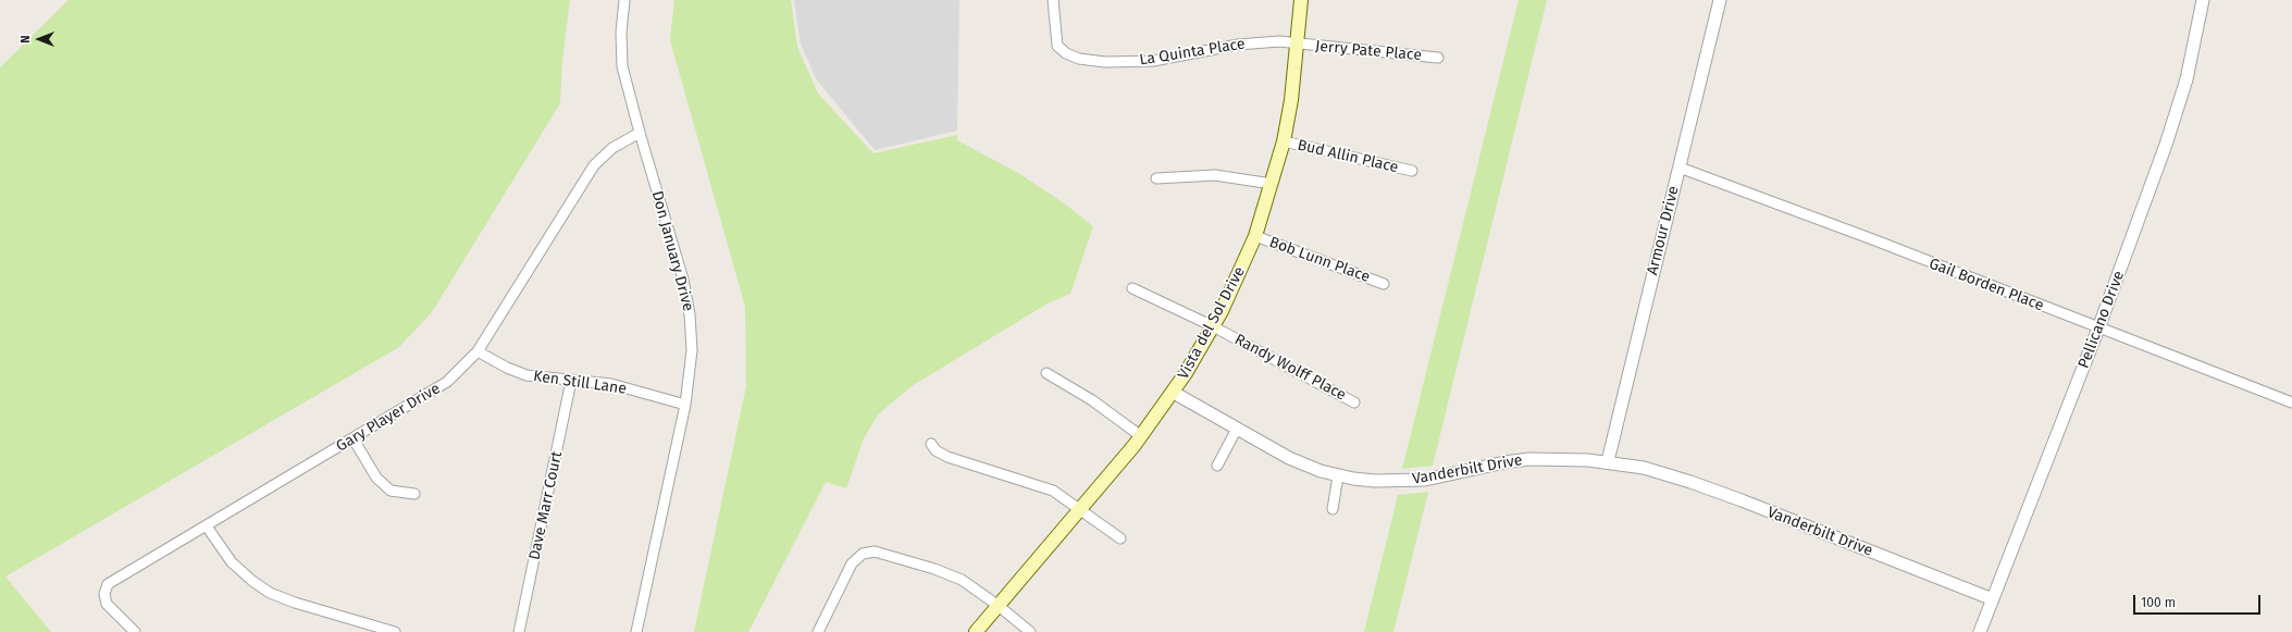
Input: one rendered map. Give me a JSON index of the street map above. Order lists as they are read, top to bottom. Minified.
{"streets":{"main road":["Vista del Sol Drive"],"street":["Jerry Pate Place","La Quinta Place","Bud Allin Place","Armour Drive","Don January Drive","Bob Lunn Place","Gail Borden Place","Pellicano Drive","Randy Wolff Place","Ken Still Lane","Gary Player Drive","Vanderbilt Drive","Dave Marr Court"]},"crossings":[["Jerry Pate Place","La Quinta Place"],["Jerry Pate Place","Vista del Sol Drive"],["La Quinta Place","Vista del Sol Drive"],["Bud Allin Place","Vista del Sol Drive"],["Armour Drive","Gail Borden Place"],["Armour Drive","Vanderbilt Drive"],["Don January Drive","Ken Still Lane"],["Don January Drive","Gary Player Drive"],["Bob Lunn Place","Vista del Sol Drive"],["Gail Borden Place","Pellicano Drive"],["Pellicano Drive","Vanderbilt Drive"],["Vista del Sol Drive","Randy Wolff Place"],["Vista del Sol Drive","Vanderbilt Drive"],["Ken Still Lane","Gary Player Drive"],["Ken Still Lane","Dave Marr Court"]],"scale_bar":"100 m","north":"left"}
